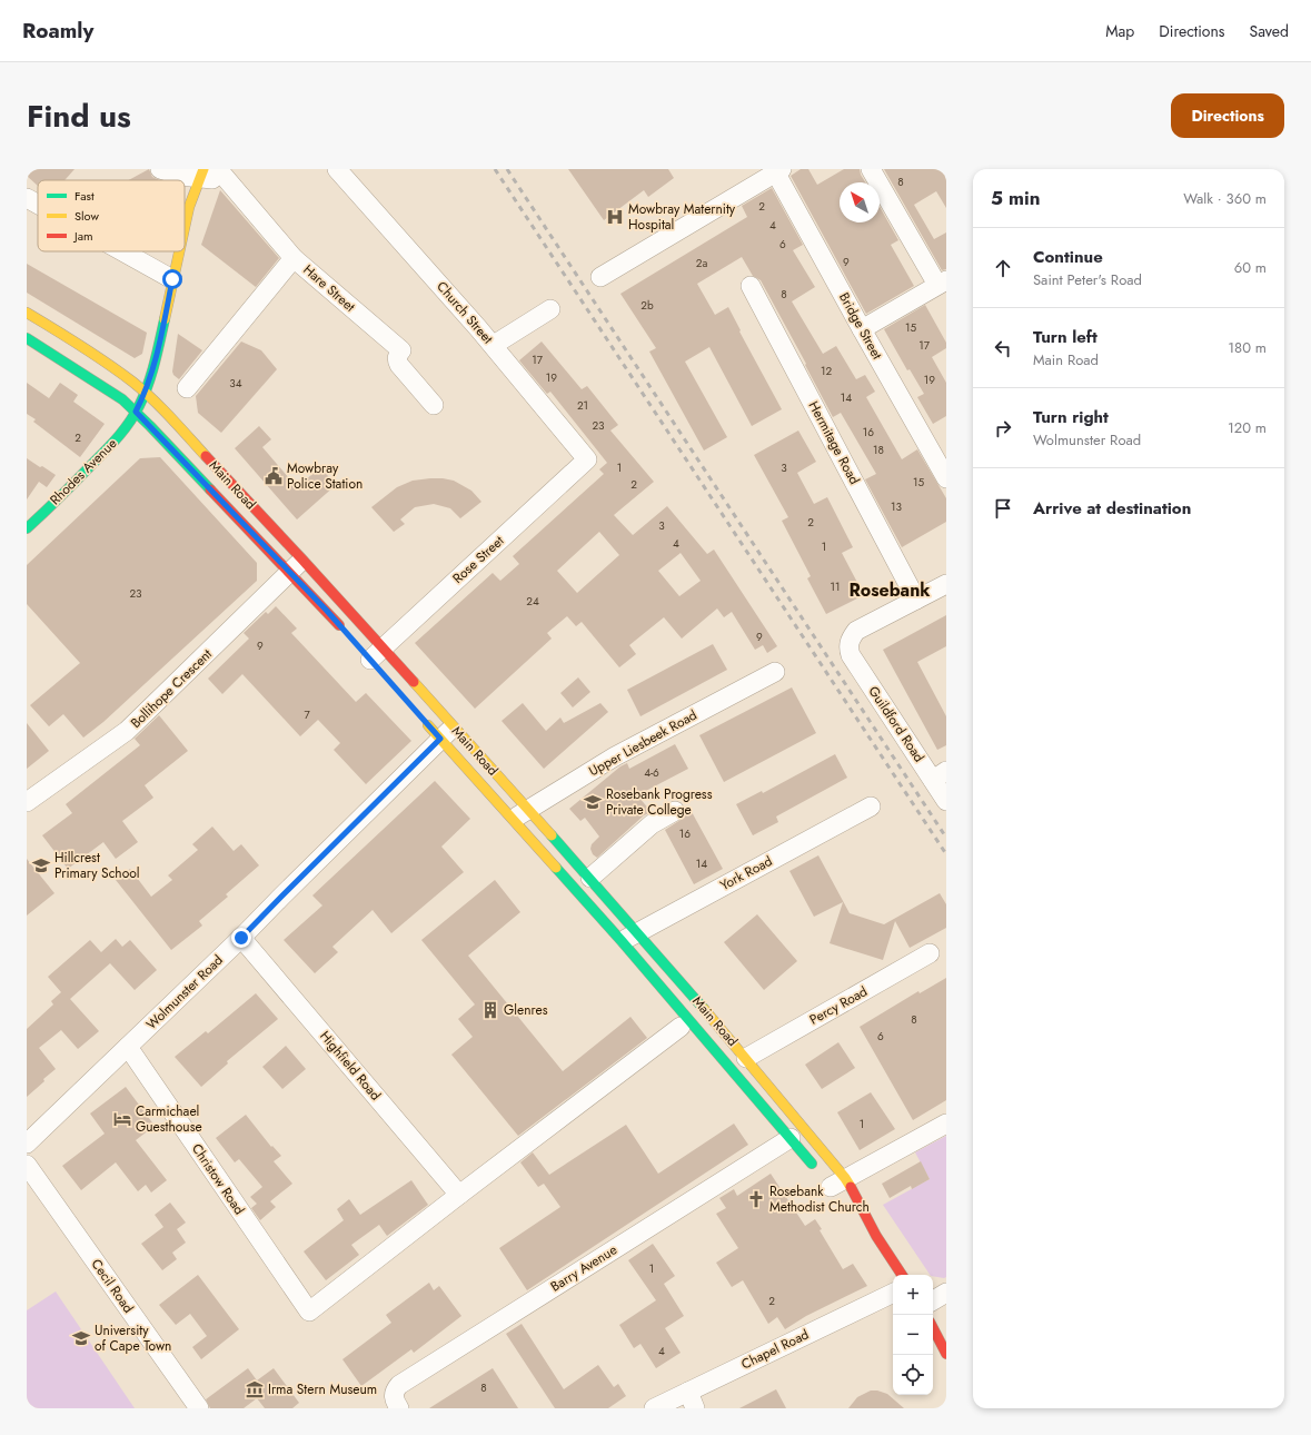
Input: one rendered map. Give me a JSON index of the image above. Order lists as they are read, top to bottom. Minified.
{"streets":{"main road":["Rhodes Avenue","Main Road"],"street":["Hare Street","Church Street","Bridge Street","Hermitage Road","Rose Street","Bollihope Crescent","Guildford Road","Upper Liesbeek Road","York Road","Wolmunster Road","Percy Road","Highfield Road","Christow Road","Barry Avenue","Cecil Road","Chapel Road"]},"crossings":[["Church Street","Rose Street"],["Hermitage Road","Guildford Road"],["Rhodes Avenue","Main Road"],["Main Road","Rose Street"],["Main Road","Bollihope Crescent"],["Main Road","Upper Liesbeek Road"],["Main Road","York Road"],["Main Road","Wolmunster Road"],["Main Road","Percy Road"],["Main Road","Barry Avenue"],["Wolmunster Road","Highfield Road"],["Wolmunster Road","Christow Road"],["Highfield Road","Christow Road"]],"districts":["Rosebank"],"places":{"hospital":["Mowbray Maternity Hospital"],"public building":["Mowbray Police Station"],"school or university":["Rosebank Progress Private College","Hillcrest Primary School","University of Cape Town"],"building":["Glenres"],"hotel":["Carmichael Guesthouse"],"church":["Rosebank Methodist Church"],"museum":["Irma Stern Museum"]},"house_numbers":["8","2","4","6","9","2a","8","2b","15","17","17","12","19","19","34","14","21","23","16","2","18","1","3","15","2","13","2","3","4","1","11","23","24","9","9","7","4-6","16","14","8","6","1","1","2","4","8"],"legend":["Fast","Slow","Jam"],"north":"top left","page":{"header":"Roamly","nav":["Map","Directions","Saved"],"title":"Find us","buttons":"Directions","heading":["5 min","Walk · 360 m"],"list":[["Continue","Saint Peter's Road","60 m"],["Turn left","Main Road","180 m"],["Turn right","Wolmunster Road","120 m"],"Arrive at destination"],"map_buttons":["+","−"]}}
